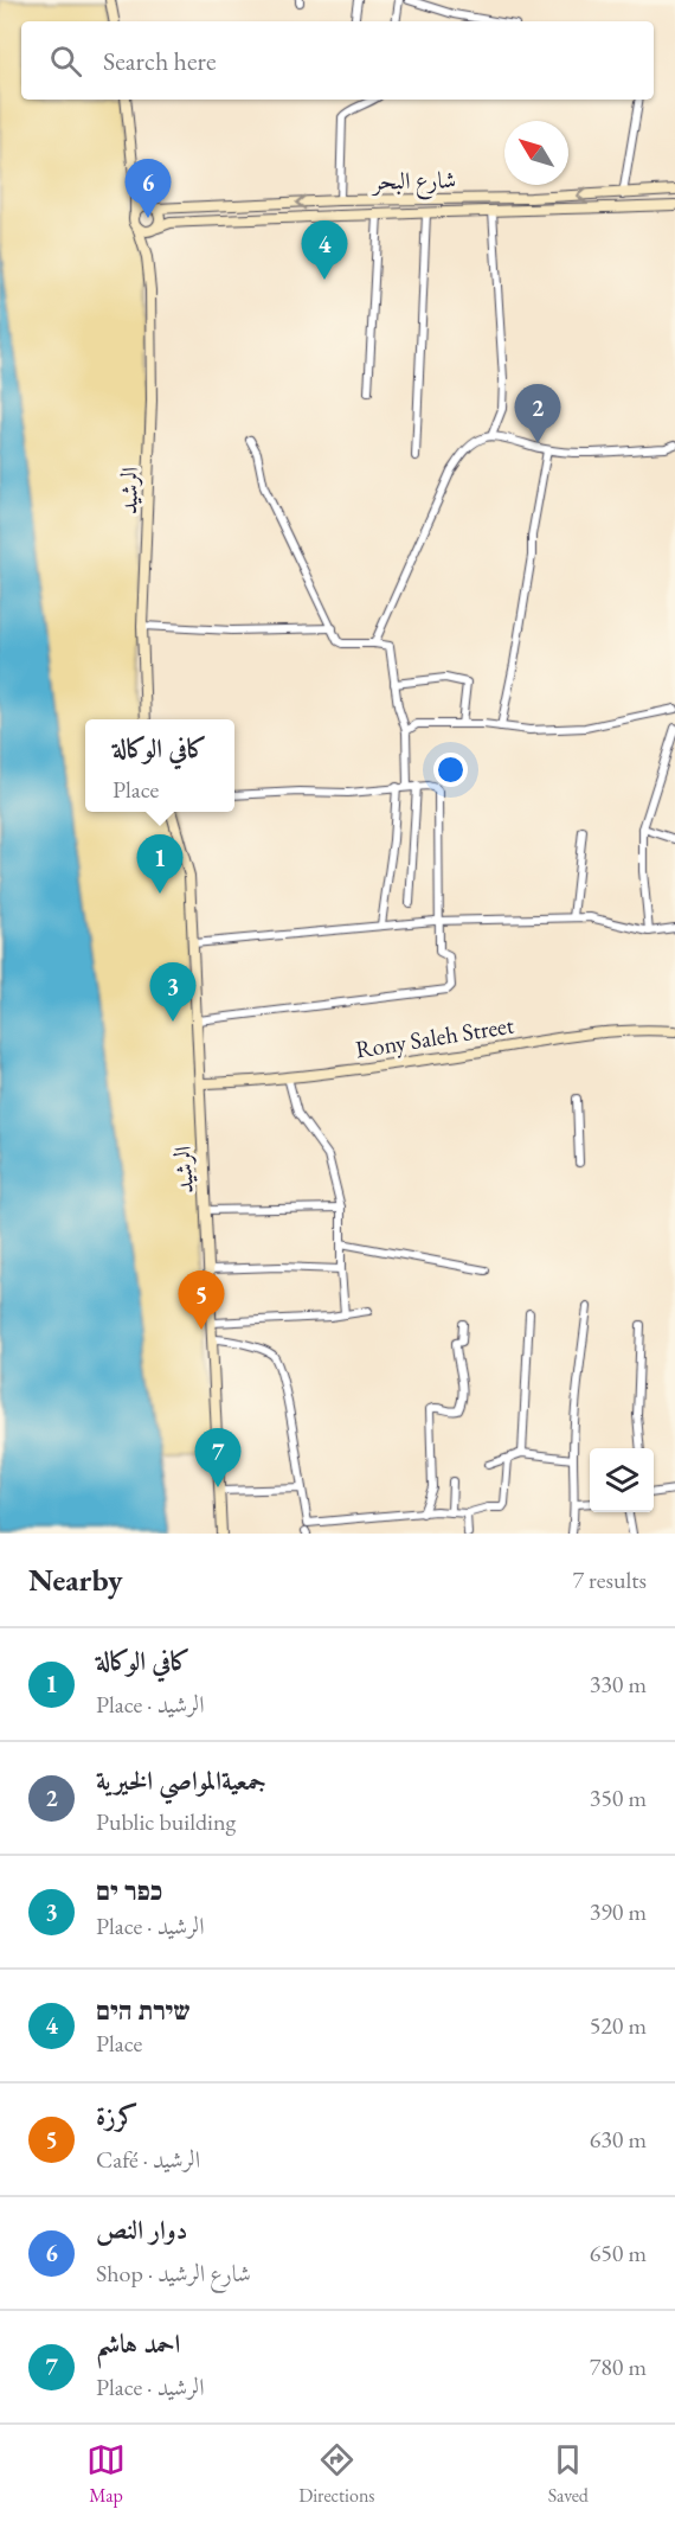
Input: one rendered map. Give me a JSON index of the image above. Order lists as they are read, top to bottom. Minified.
{"streets":{"main road":["شارع البحر","الرشيد","Rony Saleh Street"]},"crossings":[["شارع البحر","الرشيد"],["الرشيد","Rony Saleh Street"]],"north":"top left","page":{"search":"Search here","pins":["6","4","2","1","3","5","7"],"popup":["كافي الوكالة","Place"],"heading":["Nearby","7 results"],"list":[{"mark":"1","name":"كافي الوكالة","note":"Place · الرشيد","value":"330 m"},{"mark":"2","name":"جمعيةالمواصي الخيرية","note":"Public building","value":"350 m"},{"mark":"3","name":"כפר ים","note":"Place · الرشيد","value":"390 m"},{"mark":"4","name":"שירת הים","note":"Place","value":"520 m"},{"mark":"5","name":"كرزة","note":"Café · الرشيد","value":"630 m"},{"mark":"6","name":"دوار النص","note":"Shop · شارع الرشيد","value":"650 m"},{"mark":"7","name":"احمد هاشم","note":"Place · الرشيد","value":"780 m"}],"nav":["Map","Directions","Saved"]}}
